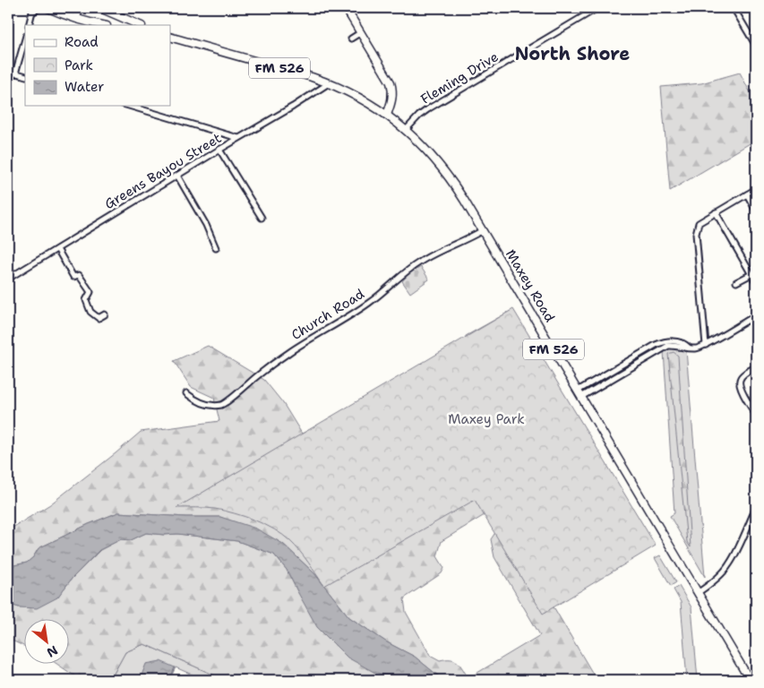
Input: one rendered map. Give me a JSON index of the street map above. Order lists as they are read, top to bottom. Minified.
{"streets":{"main road":["FM 526","Maxey Road"],"street":["Fleming Drive","Greens Bayou Street","Church Road"]},"crossings":[["FM 526","Greens Bayou Street"],["FM 526","Maxey Road"],["Fleming Drive","Maxey Road"],["Maxey Road","Church Road"]],"districts":["North Shore"],"parks":["Maxey Park"],"legend":["Road","Park","Water"],"north":"bottom right"}
